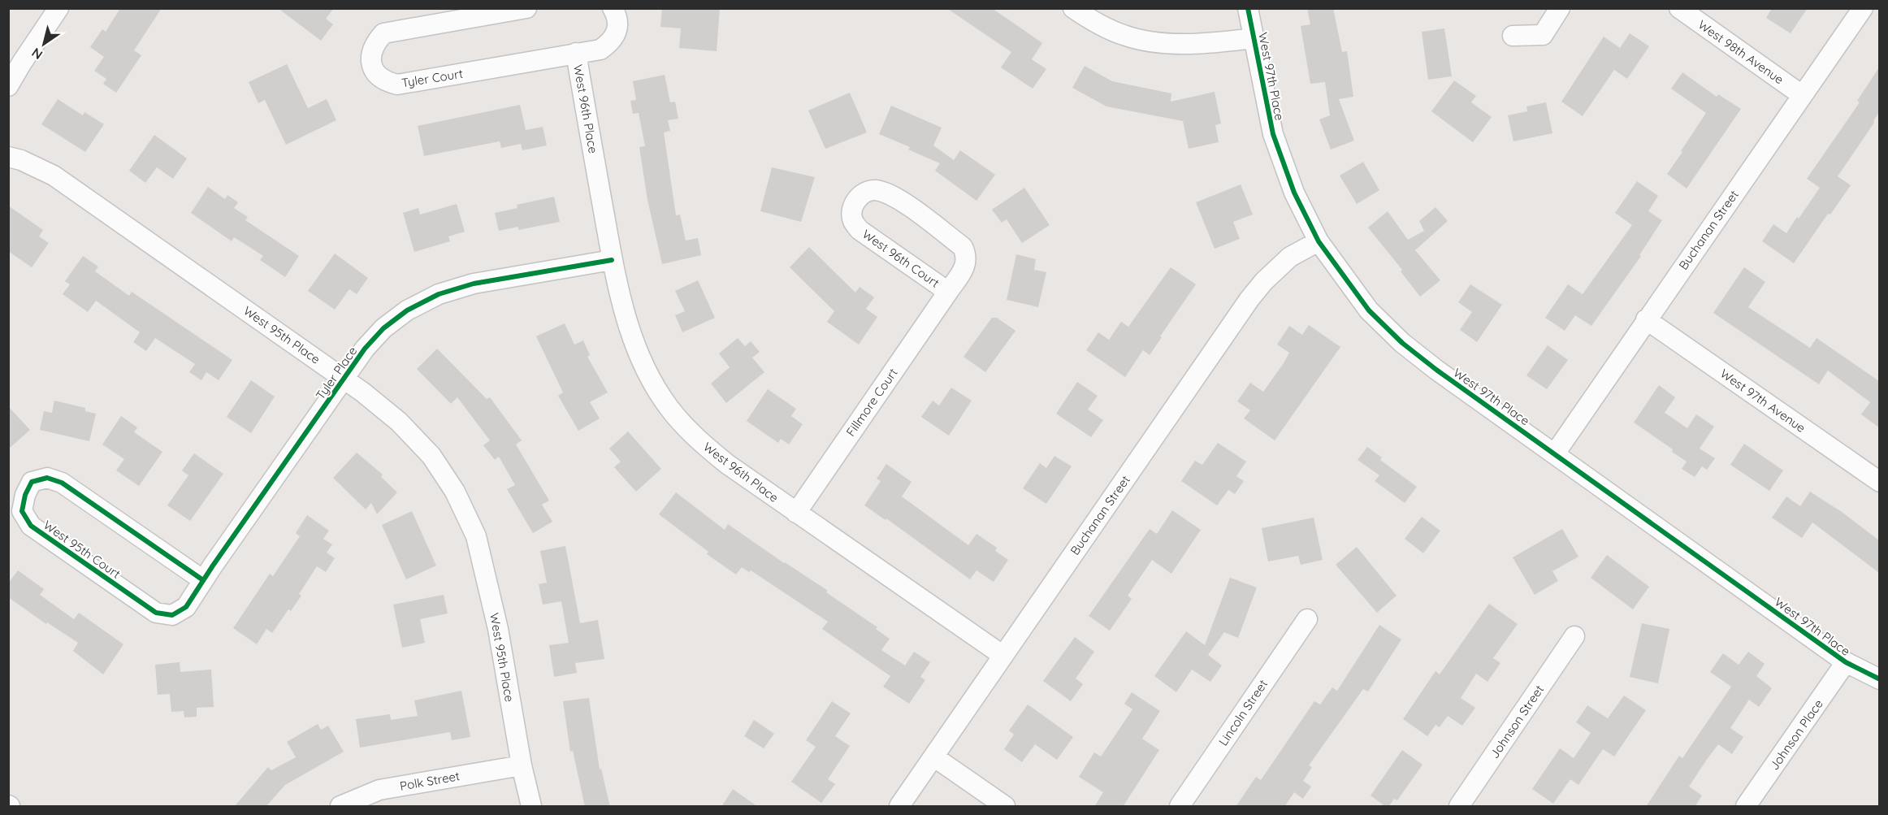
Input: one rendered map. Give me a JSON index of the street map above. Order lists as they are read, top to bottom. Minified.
{"streets":{"street":["West 98th Avenue","West 97th Place","Tyler Court","West 96th Place","Buchanan Street","West 96th Court","West 95th Place","Tyler Place","West 97th Avenue","Fillmore Court","West 95th Court","Lincoln Street","Johnson Street","Johnson Place","Polk Street"]},"crossings":[["West 98th Avenue","Buchanan Street"],["West 97th Place","Buchanan Street"],["West 97th Place","Johnson Place"],["Tyler Court","West 96th Place"],["West 96th Place","Buchanan Street"],["West 96th Place","Tyler Place"],["West 96th Place","Fillmore Court"],["Buchanan Street","West 97th Avenue"],["West 96th Court","Fillmore Court"],["West 95th Place","Tyler Place"],["West 95th Place","Polk Street"],["Tyler Place","West 95th Court"]],"north":"bottom left"}
